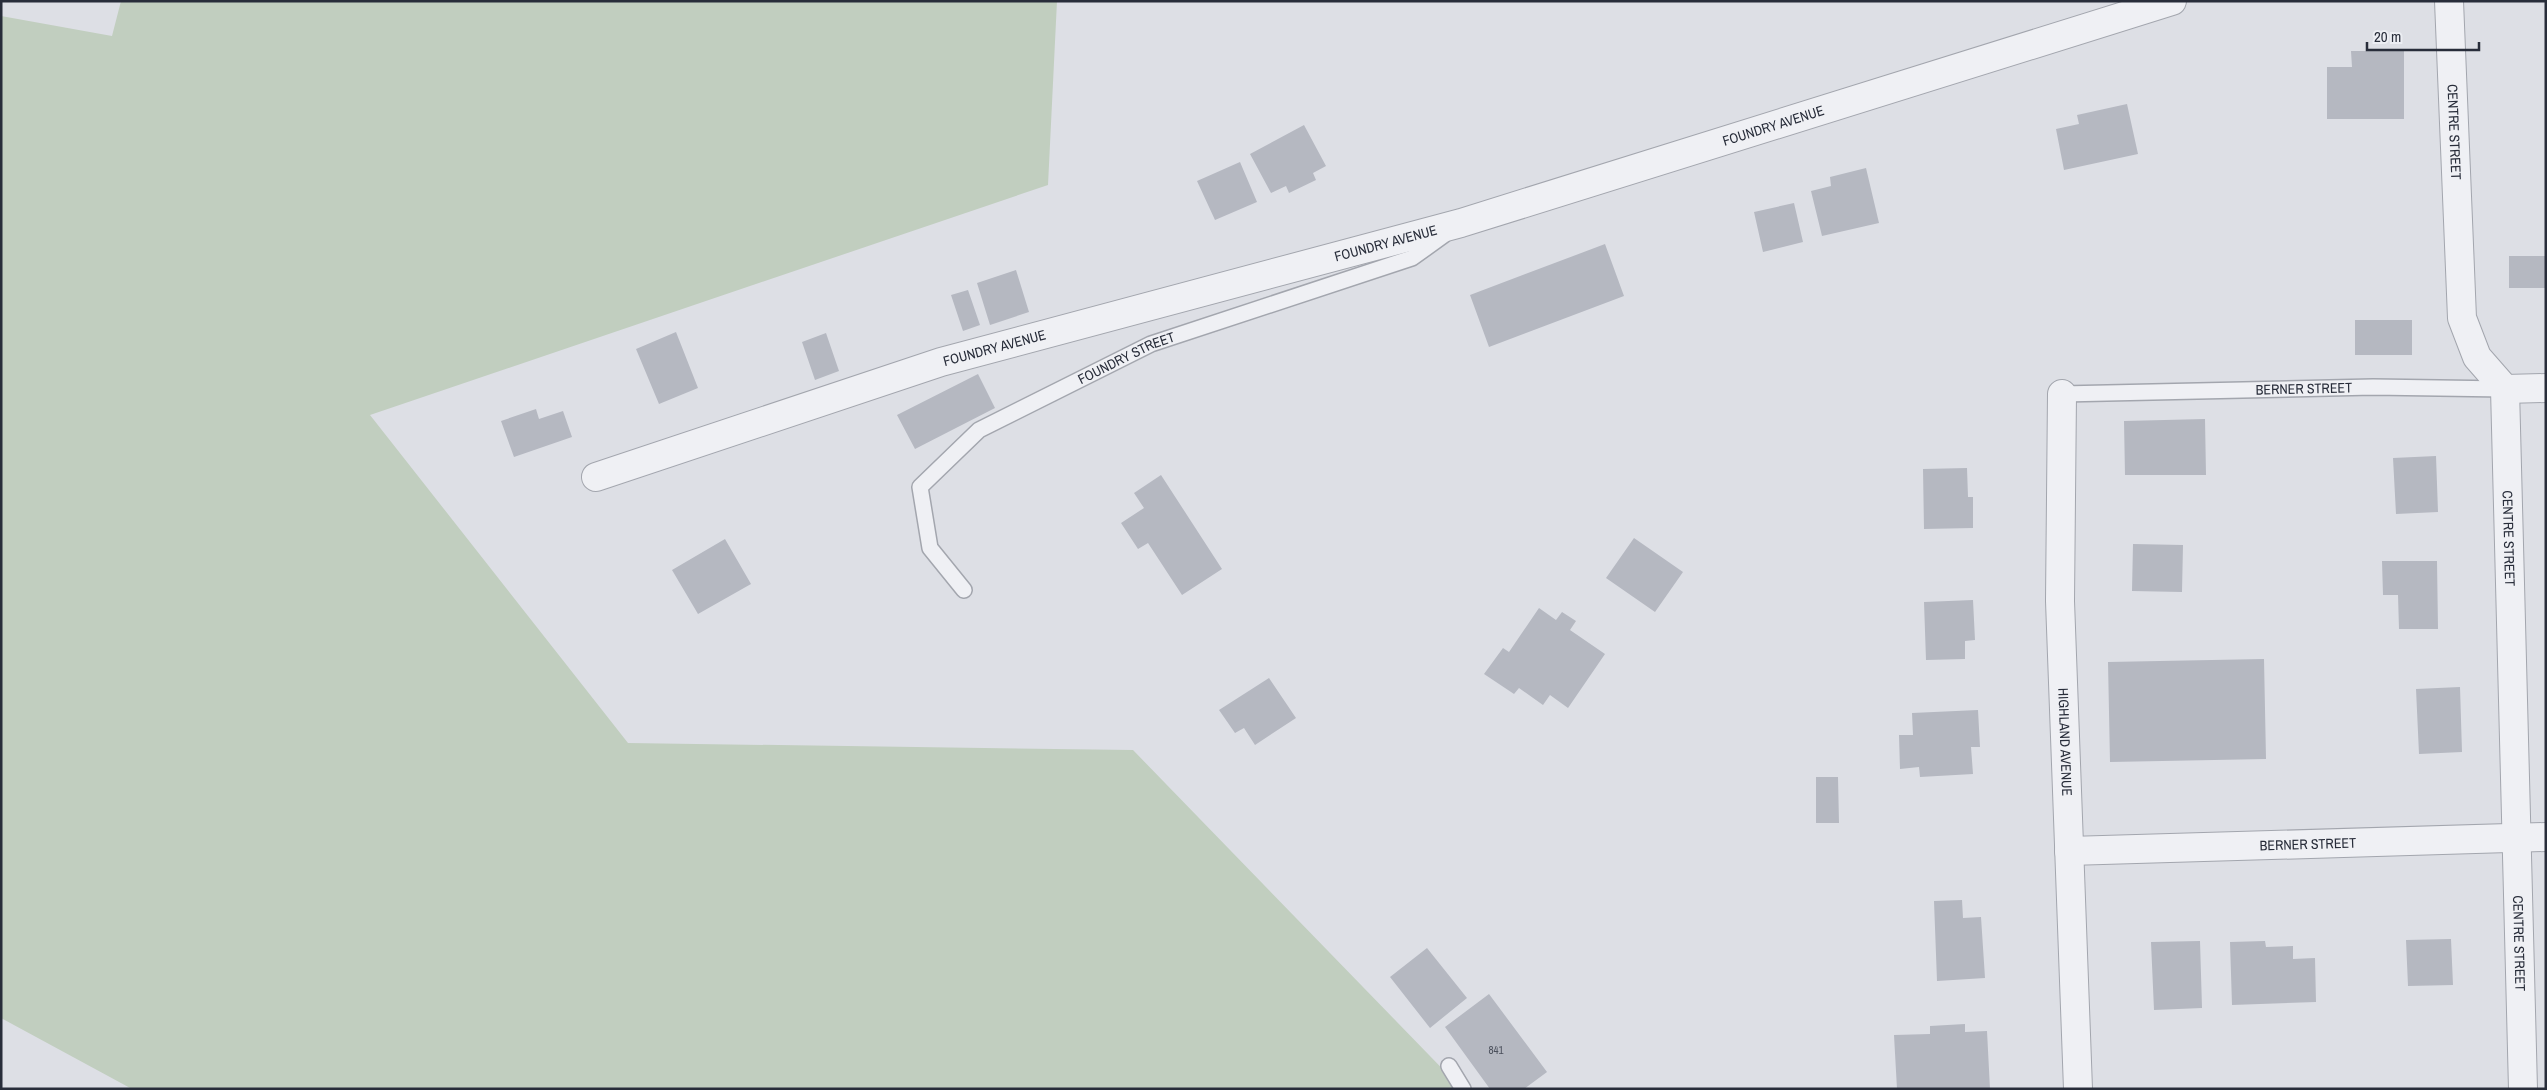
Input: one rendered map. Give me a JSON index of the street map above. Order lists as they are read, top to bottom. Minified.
{"streets":{"street":["FOUNDRY AVENUE","CENTRE STREET","BERNER STREET","HIGHLAND AVENUE"],"lane":["FOUNDRY STREET"]},"crossings":[["FOUNDRY AVENUE","FOUNDRY STREET"],["CENTRE STREET","BERNER STREET"],["BERNER STREET","HIGHLAND AVENUE"]],"house_numbers":["841"],"scale_bar":"20 m"}
